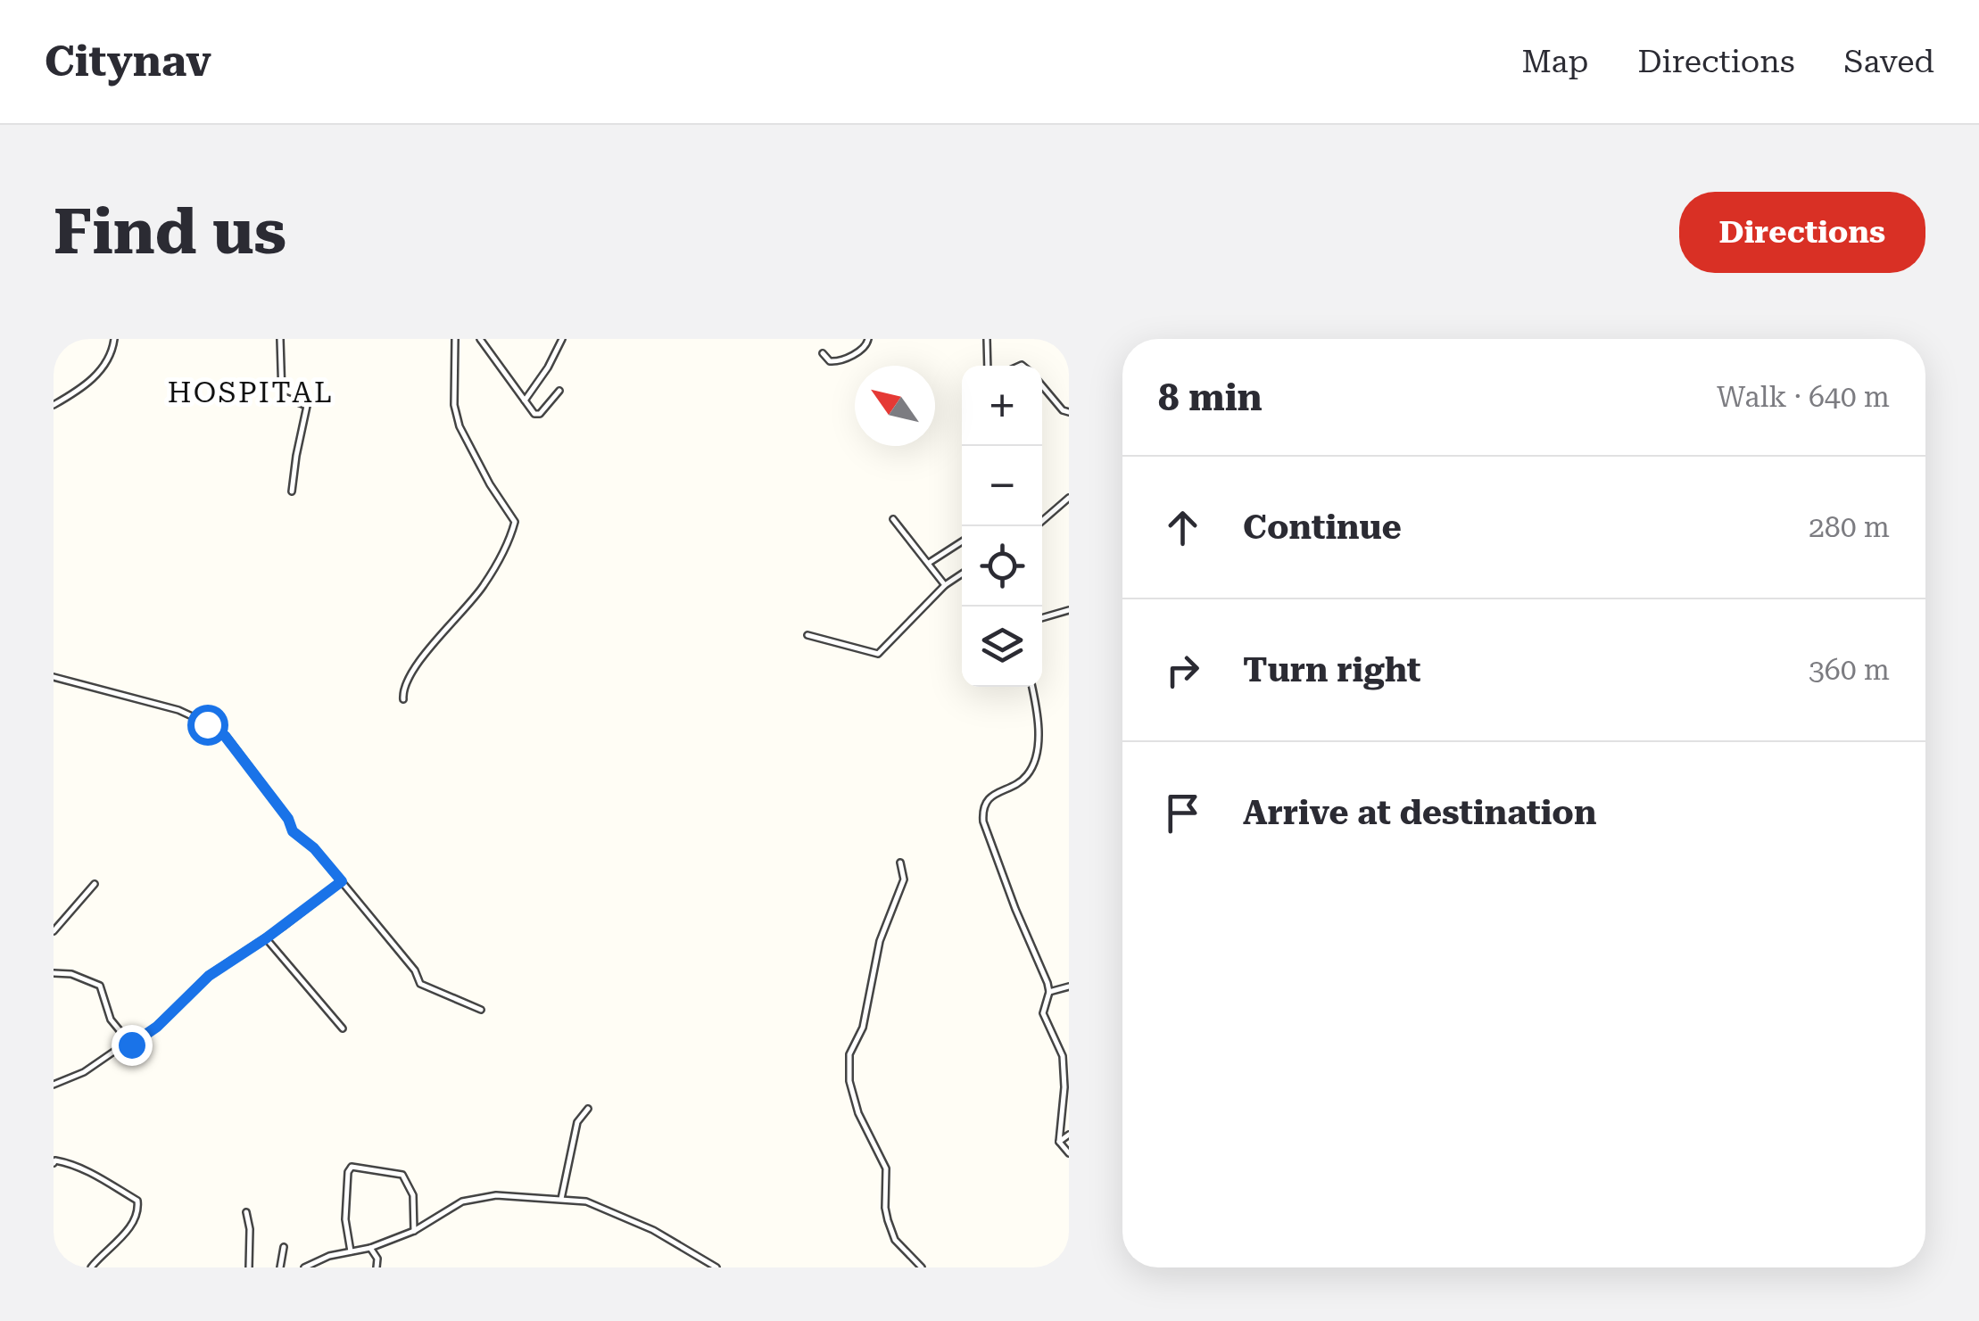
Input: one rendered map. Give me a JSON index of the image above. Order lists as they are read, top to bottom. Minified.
{"districts":["HOSPITAL"],"north":"top left","page":{"header":"Citynav","nav":["Map","Directions","Saved"],"buttons":"Directions","title":"Find us","heading":["8 min","Walk · 640 m"],"map_buttons":["+","−"],"list":[["Continue","280 m"],["Turn right","360 m"],"Arrive at destination"]}}
